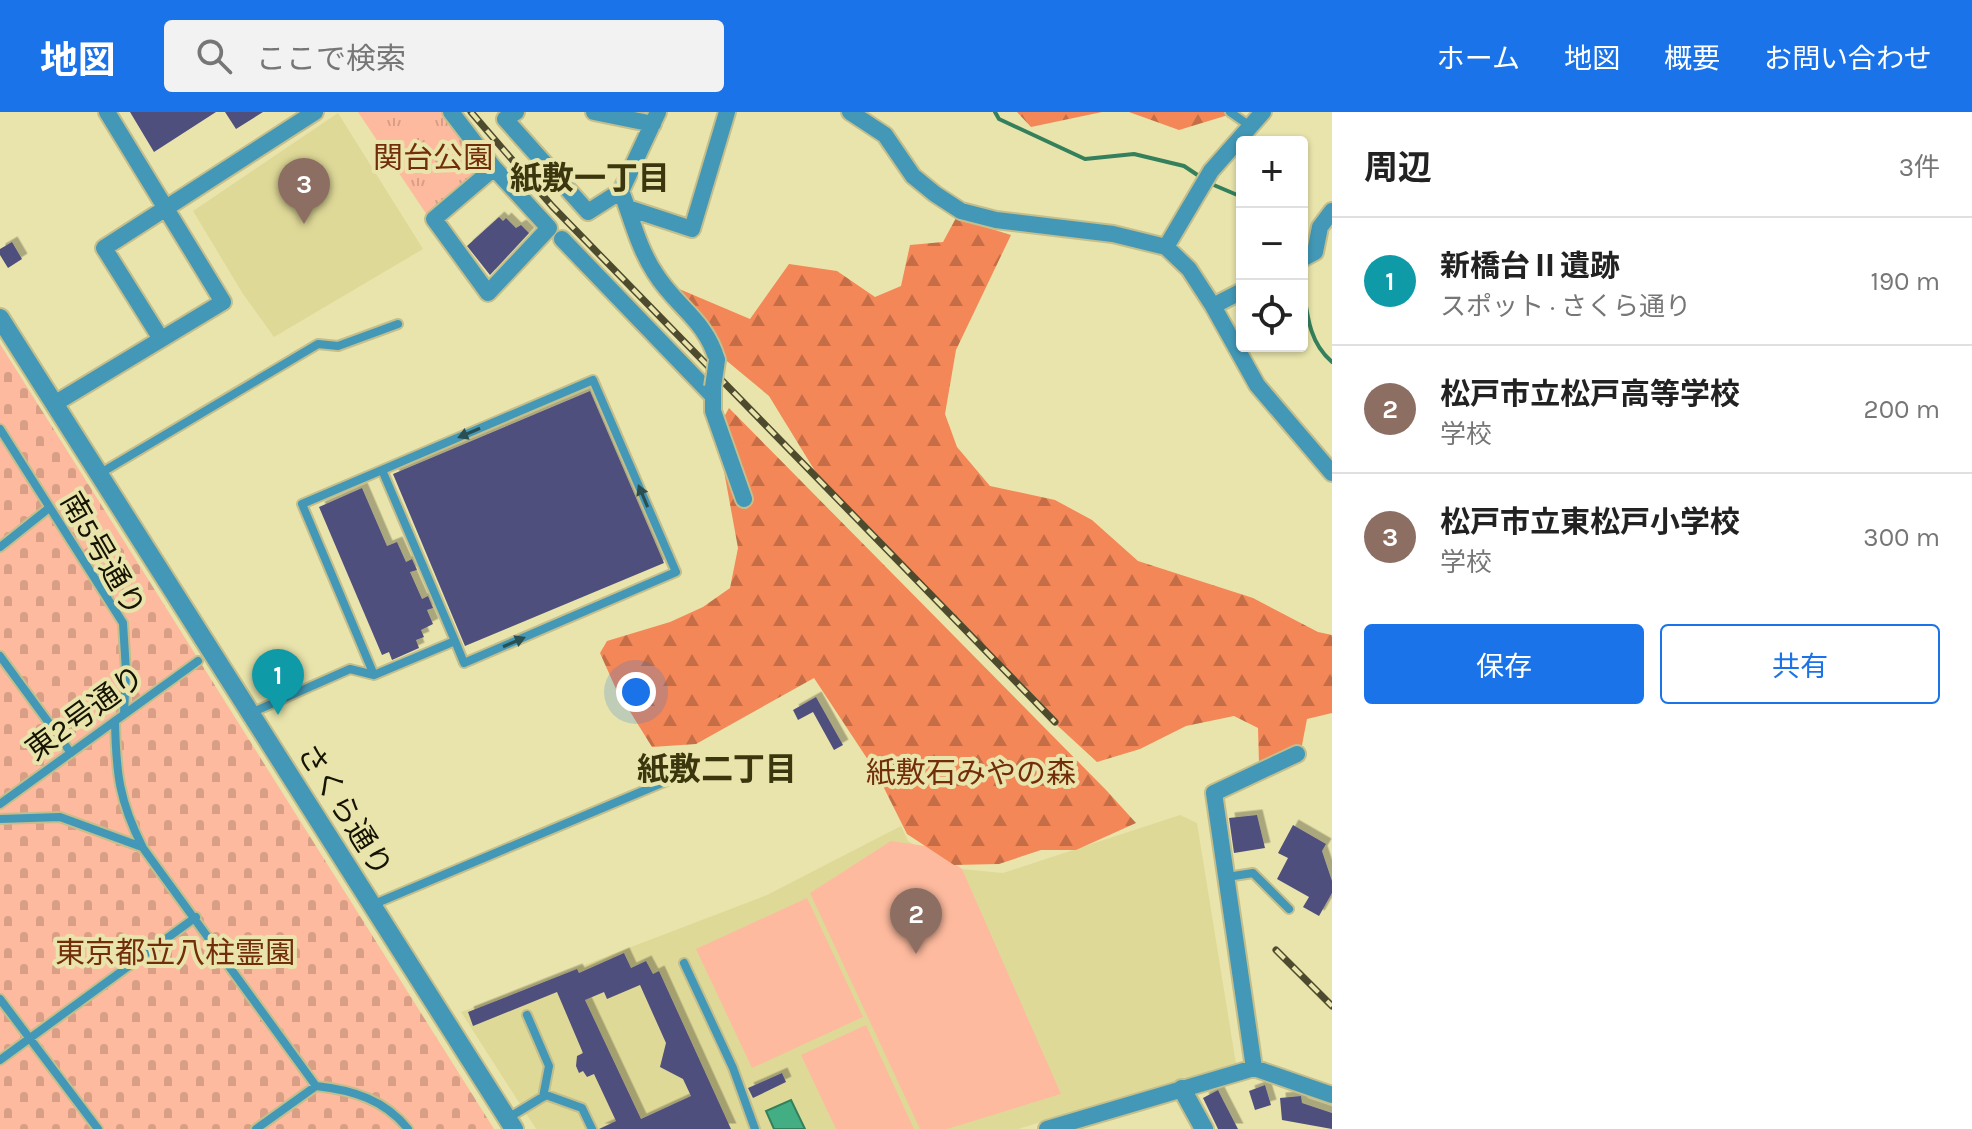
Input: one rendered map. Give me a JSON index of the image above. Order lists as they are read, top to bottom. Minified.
{"streets":{"street":["さくら通り"],"lane":["南5号通り","東2号通り"]},"crossings":[["南5号通り","東2号通り"]],"districts":["紙敷一丁目","紙敷二丁目"],"parks":["関台公園","紙敷石みやの森","東京都立八柱霊園"],"page":{"header":"地図","search":"ここで検索","nav":["ホーム","地図","概要","お問い合わせ"],"heading":["周辺","3件"],"map_buttons":["+","−"],"pins":["3","1","2"],"list":[{"mark":"1","name":"新橋台Ⅱ遺跡","note":"スポット · さくら通り","value":"190 m"},{"mark":"2","name":"松戸市立松戸高等学校","note":"学校","value":"200 m"},{"mark":"3","name":"松戸市立東松戸小学校","note":"学校","value":"300 m"}],"buttons":["保存","共有"]}}
